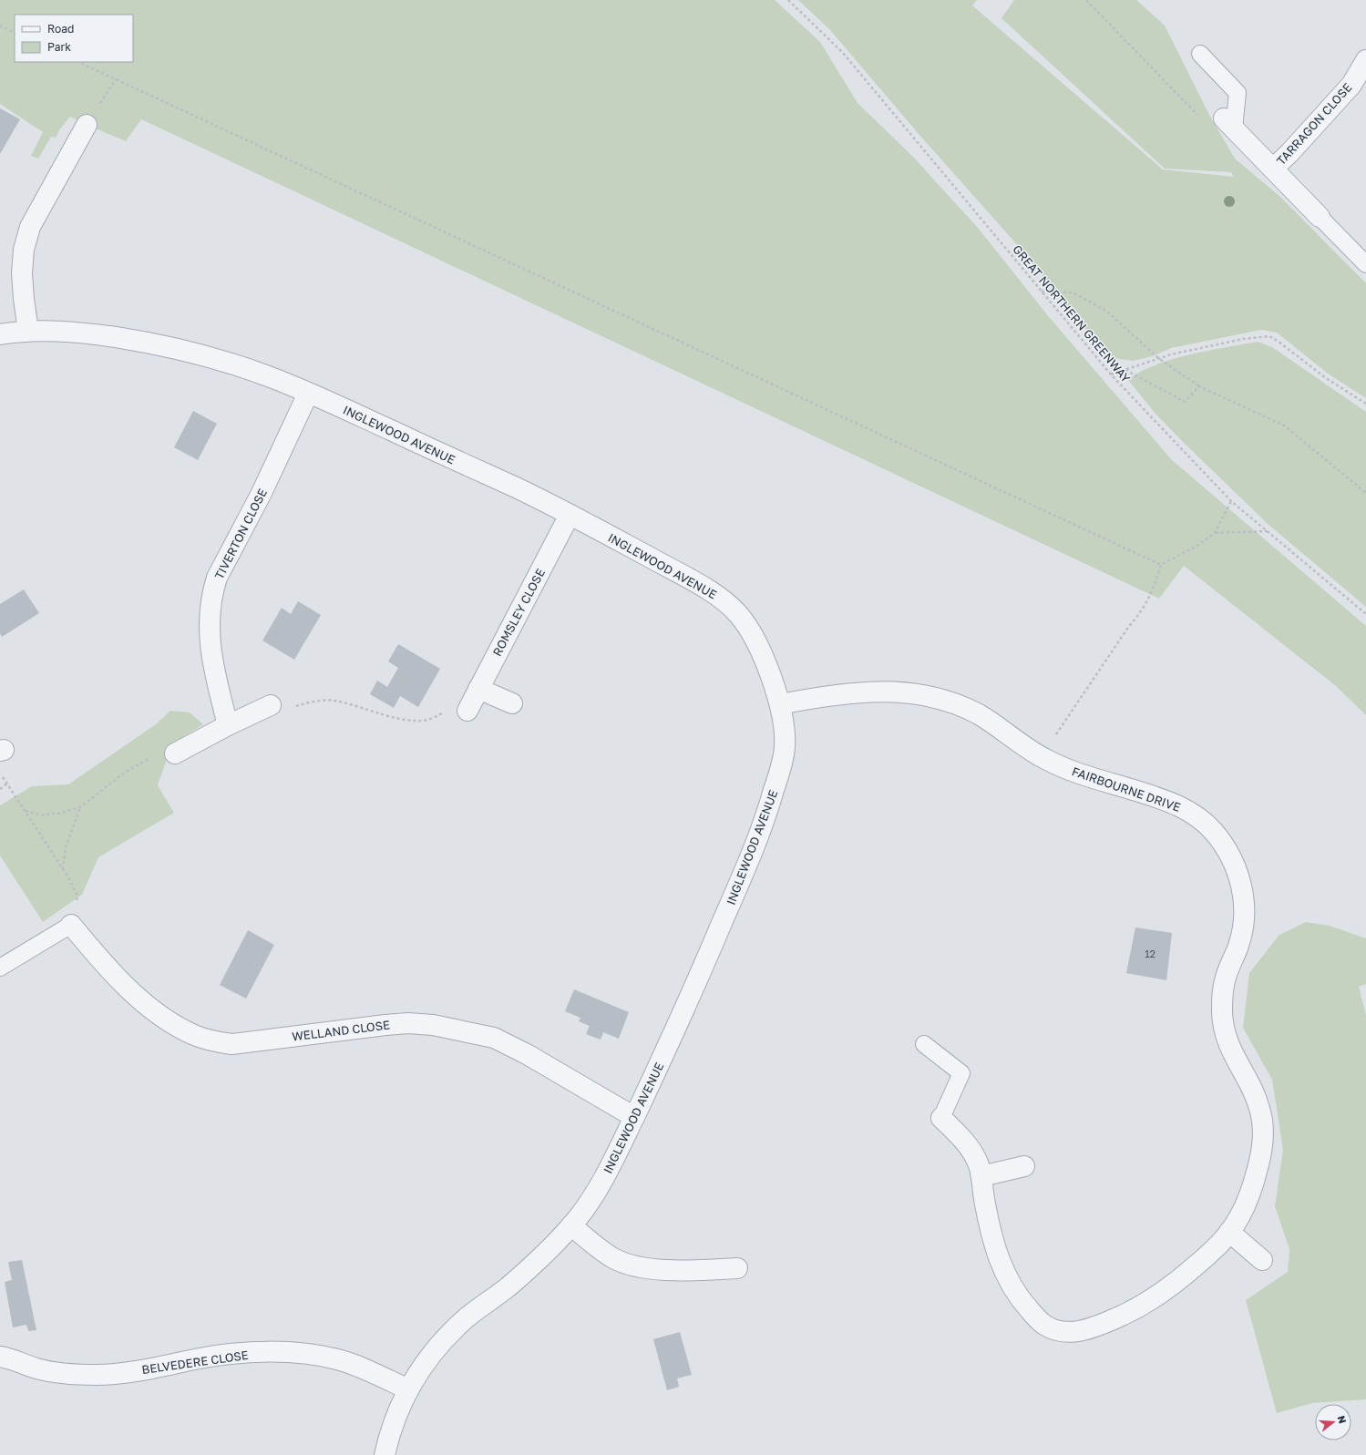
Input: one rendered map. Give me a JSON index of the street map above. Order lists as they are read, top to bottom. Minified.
{"streets":{"street":["TARRAGON CLOSE","INGLEWOOD AVENUE","TIVERTON CLOSE","ROMSLEY CLOSE","FAIRBOURNE DRIVE","WELLAND CLOSE","BELVEDERE CLOSE"],"path":["GREAT NORTHERN GREENWAY"]},"crossings":[["INGLEWOOD AVENUE","TIVERTON CLOSE"],["INGLEWOOD AVENUE","ROMSLEY CLOSE"],["INGLEWOOD AVENUE","FAIRBOURNE DRIVE"],["INGLEWOOD AVENUE","WELLAND CLOSE"],["INGLEWOOD AVENUE","BELVEDERE CLOSE"]],"house_numbers":["12"],"legend":["Road","Park"],"north":"right"}
